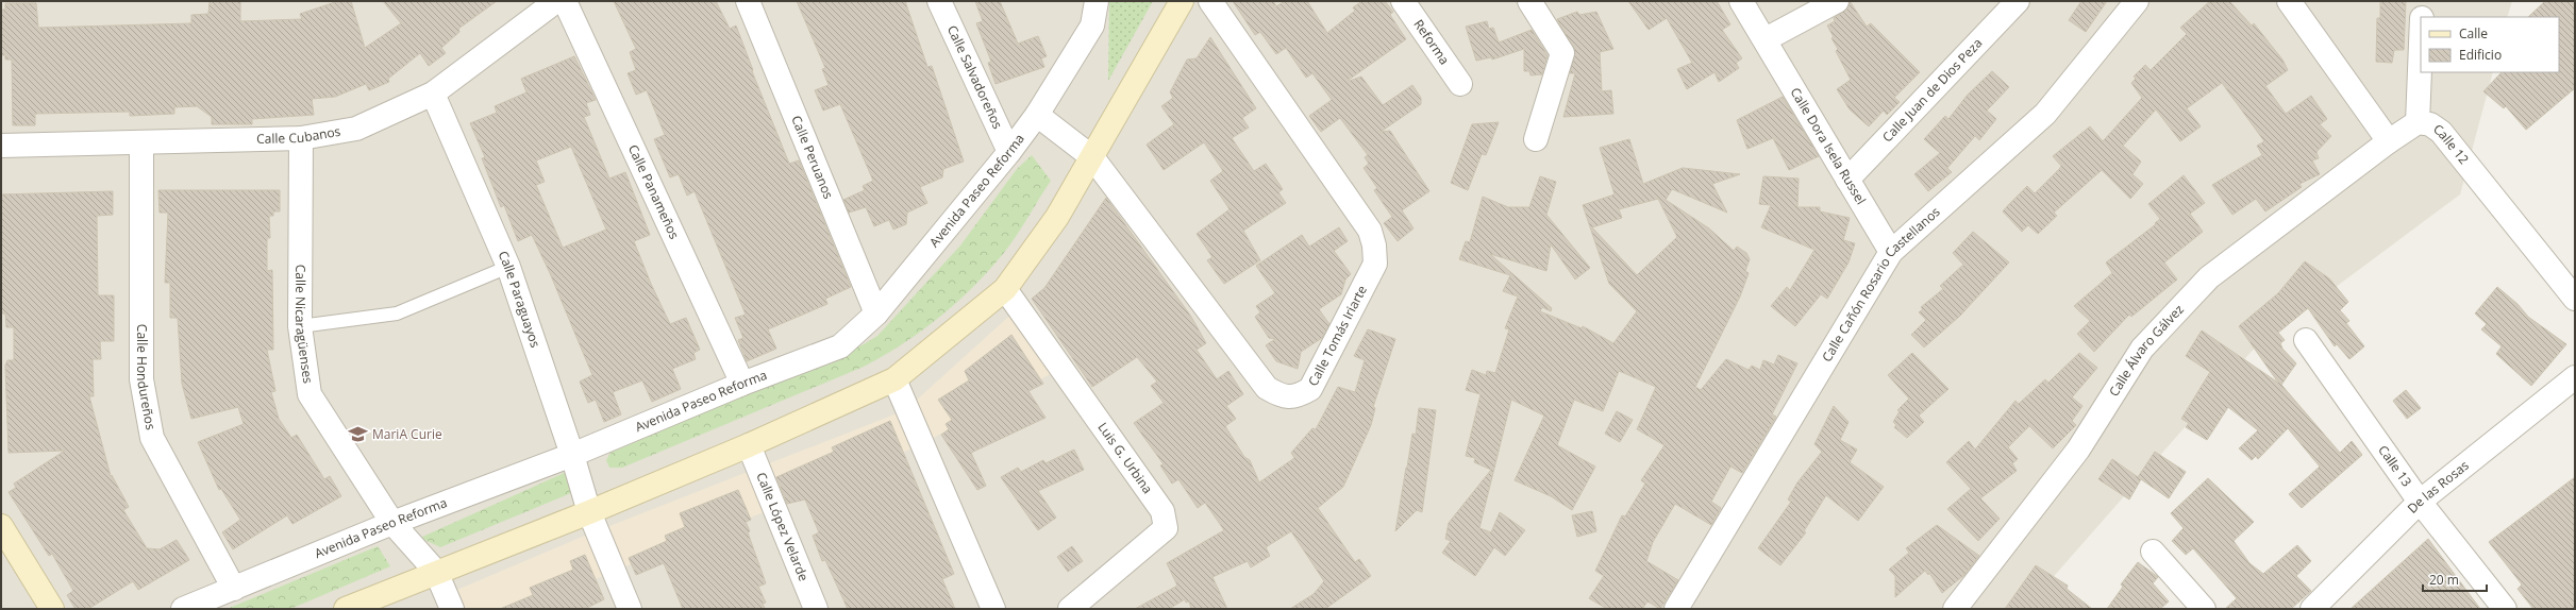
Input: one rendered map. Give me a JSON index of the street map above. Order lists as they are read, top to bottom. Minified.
{"streets":{"street":["Reforma","Calle Salvadoreños","Calle Juan de Dios Peza","Calle Cubanos","Calle Dora Isela Russel","Calle 12","Calle Peruanos","Avenida Paseo Reforma","Calle Panameños","Calle Cañón Rosario Castellanos","Calle Paraguayos","Calle Nicaragüenses","Calle Tomás Iriarte","Calle Álvaro Gálvez","Calle Hondureños","Luis G. Urbina","Calle 13","De las Rosas","Calle López Velarde"]},"crossings":[["Calle Salvadoreños","Avenida Paseo Reforma"],["Calle Juan de Dios Peza","Calle Dora Isela Russel"],["Calle Cubanos","Calle Paraguayos"],["Calle Cubanos","Calle Nicaragüenses"],["Calle Cubanos","Calle Hondureños"],["Calle Dora Isela Russel","Calle Cañón Rosario Castellanos"],["Calle 12","Calle Álvaro Gálvez"],["Calle Peruanos","Avenida Paseo Reforma"],["Avenida Paseo Reforma","Calle Panameños"],["Avenida Paseo Reforma","Calle Paraguayos"],["Avenida Paseo Reforma","Calle Nicaragüenses"],["Avenida Paseo Reforma","Calle Tomás Iriarte"],["Avenida Paseo Reforma","Calle Hondureños"],["Calle 13","De las Rosas"]],"places":{"school or university":["MariA Curie"]},"legend":["Calle","Edificio"],"scale_bar":"20 m"}
